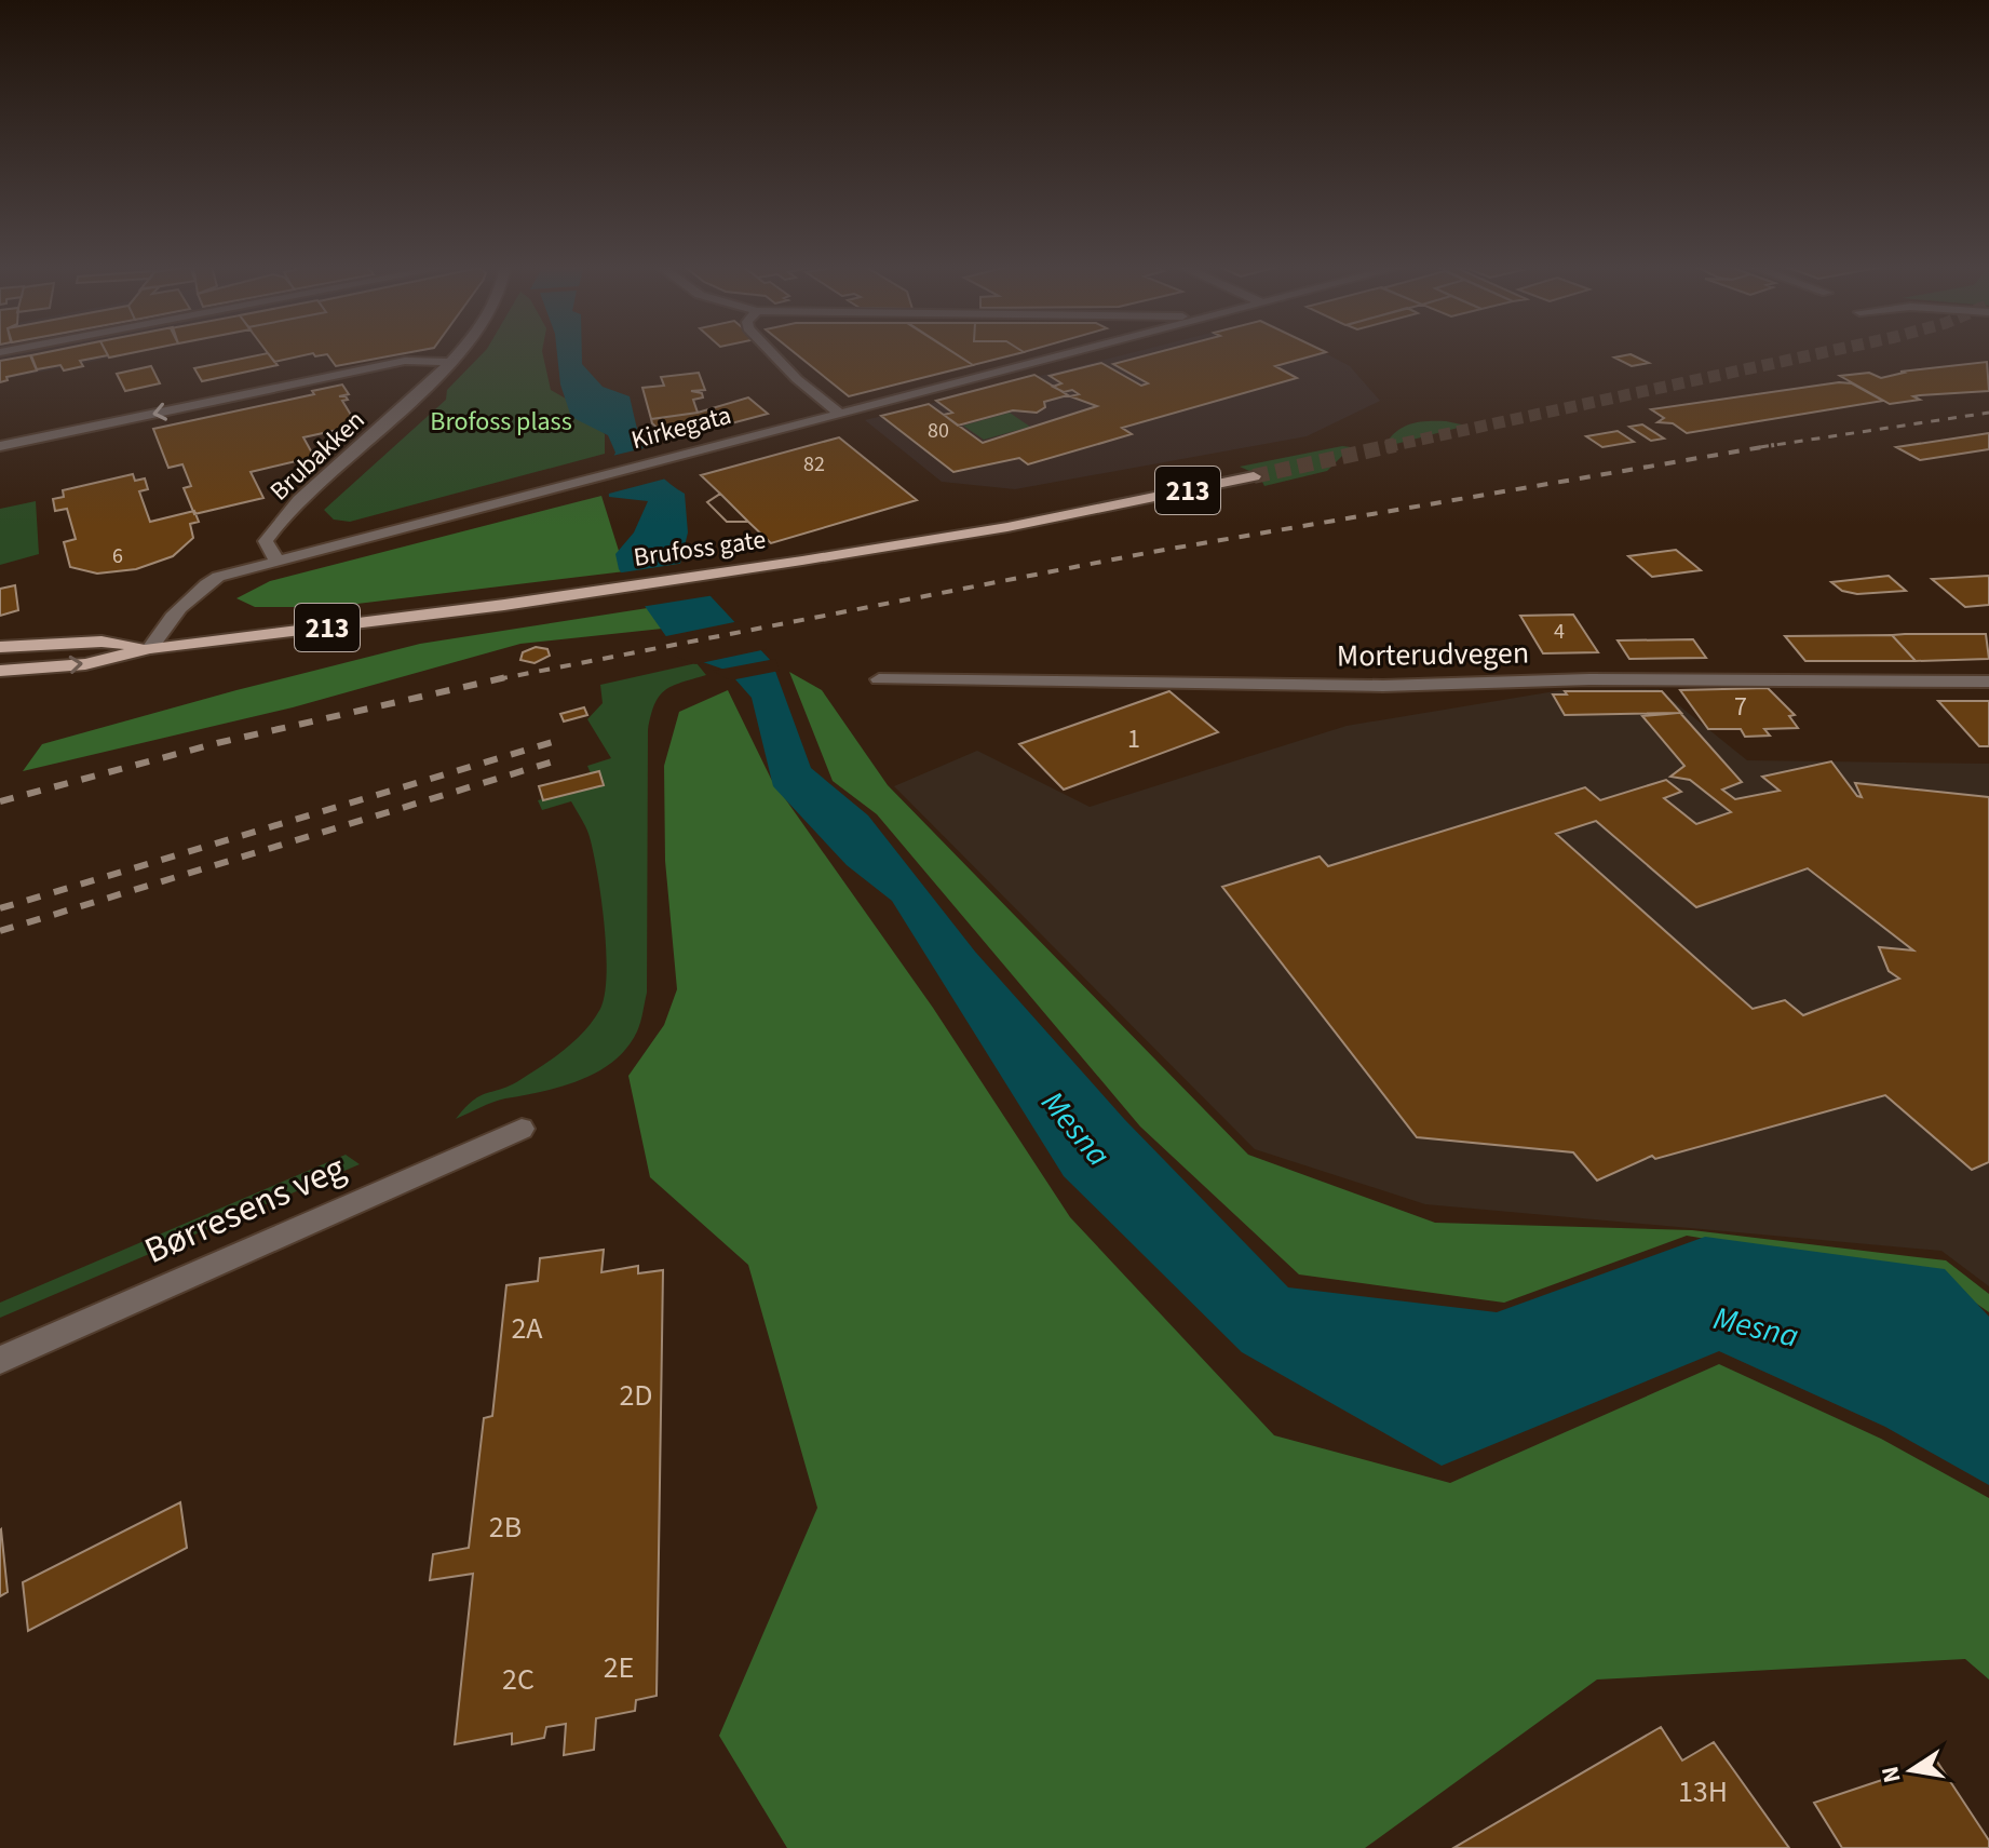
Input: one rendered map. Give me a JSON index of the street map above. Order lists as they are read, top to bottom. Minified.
{"streets":{"main road":["213","Brufoss gate"],"street":["Kirkegata","Brubakken","Morterudvegen","Børresens veg"]},"crossings":[["Kirkegata","Brubakken"],["Kirkegata","213"],["Kirkegata","Brufoss gate"],["213","Brufoss gate"]],"water":["Mesna"],"parks":["Brofoss plass"],"house_numbers":["80","82","6","4","7","1","2A","2D","2B","2E","2C","13H"],"north":"left"}
